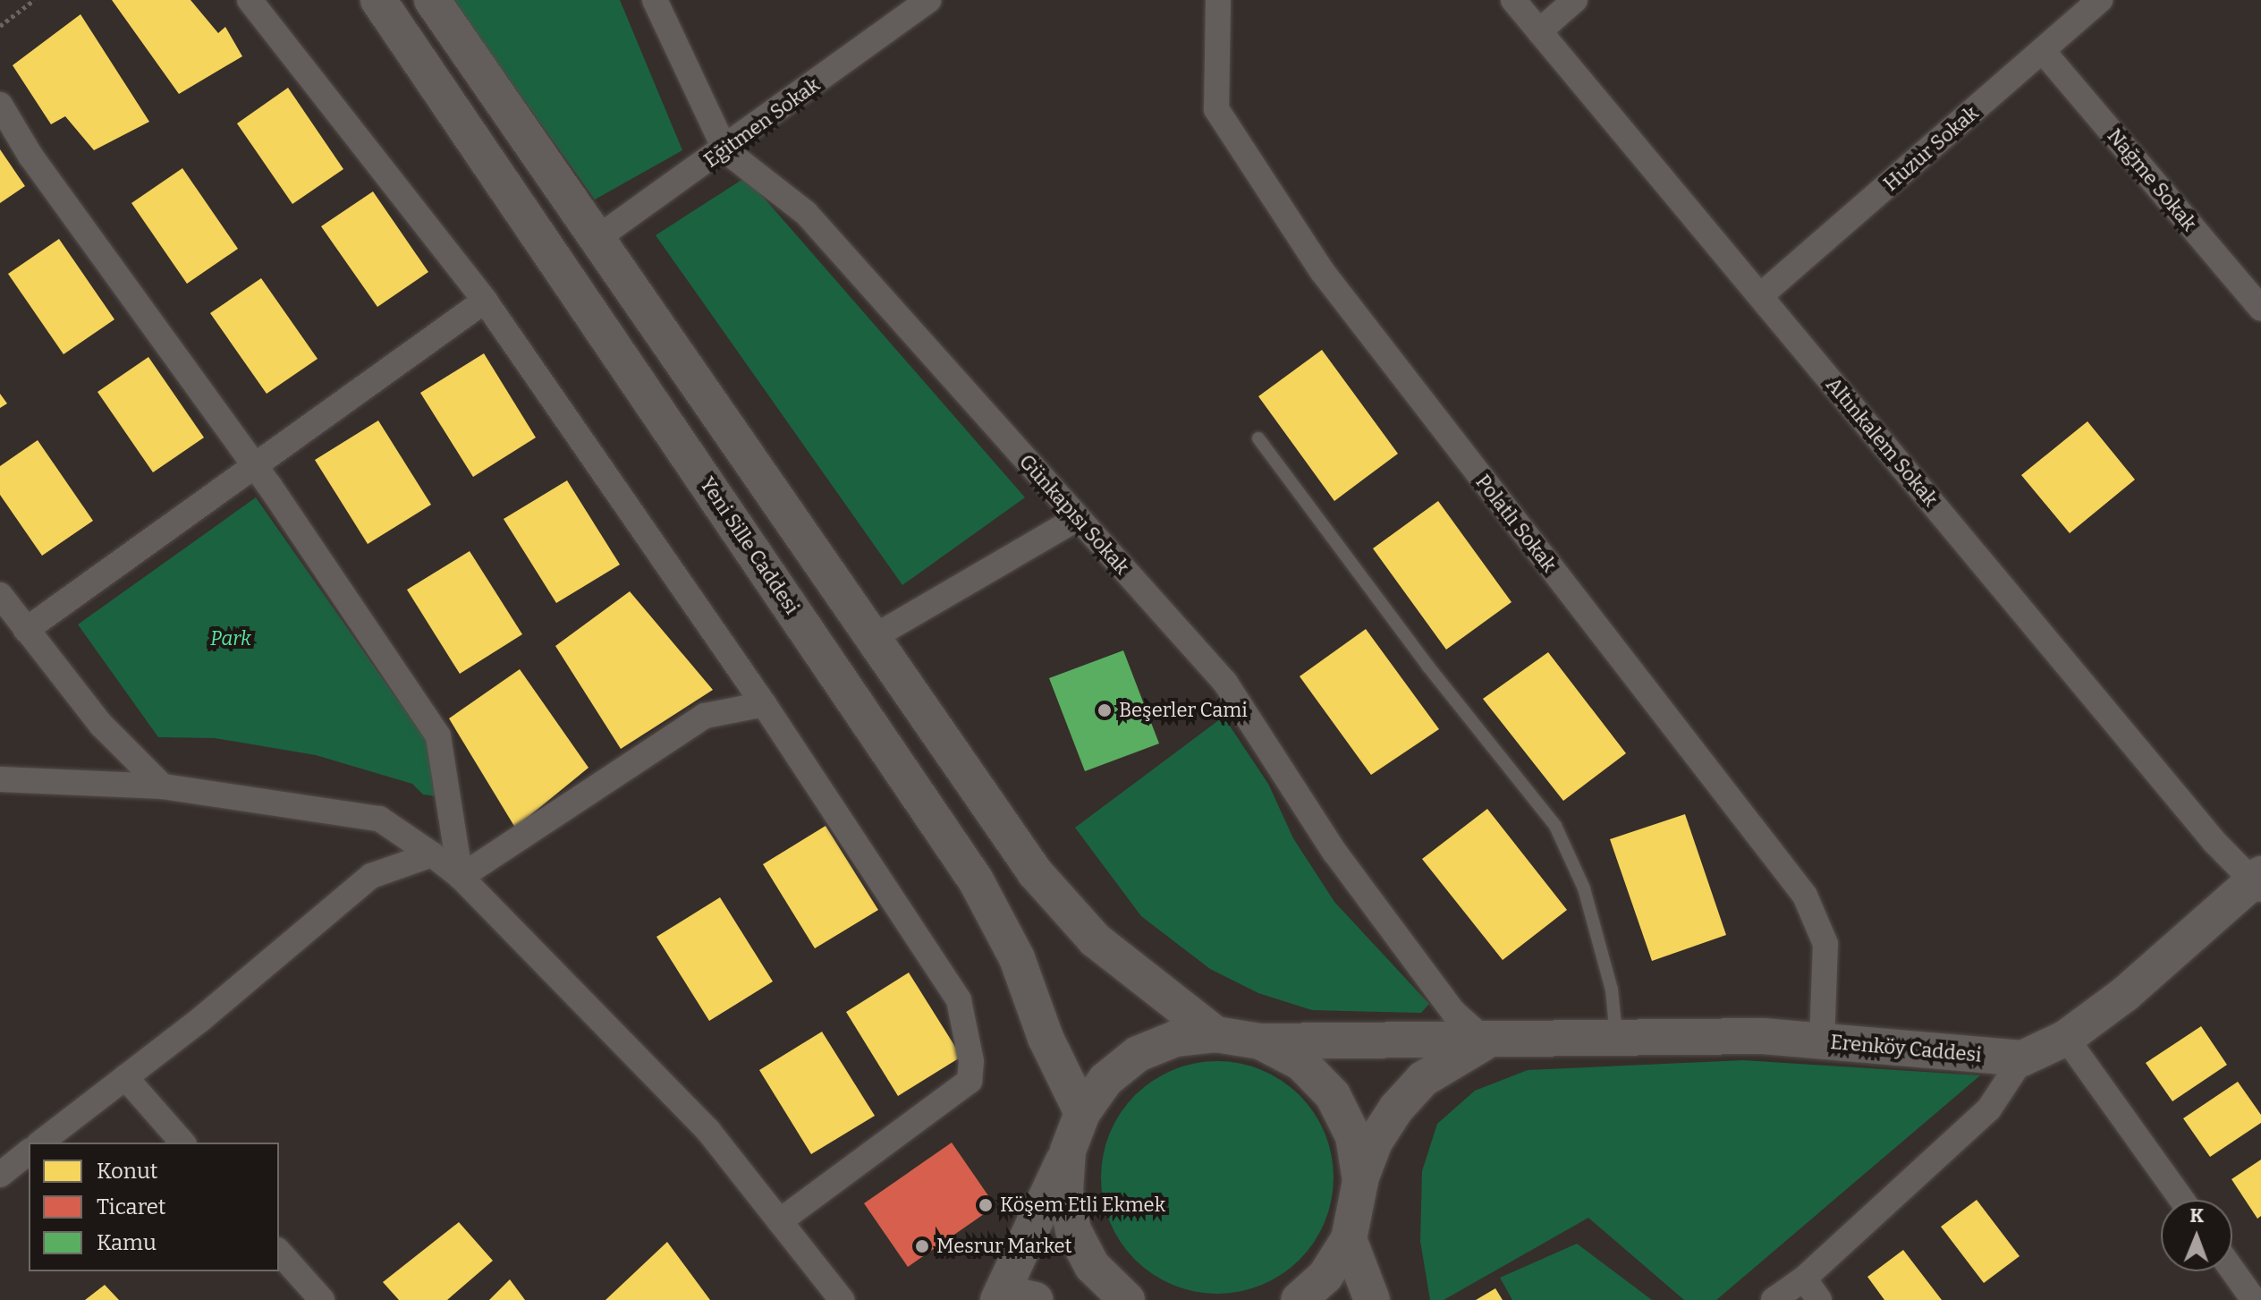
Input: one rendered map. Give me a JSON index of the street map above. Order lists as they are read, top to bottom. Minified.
{"streets":{"main road":["Yeni Sille Caddesi","Erenköy Caddesi"],"street":["Eğitmen Sokak","Huzur Sokak","Nağme Sokak","Altınkalem Sokak","Günkapısı Sokak","Polatlı Sokak"]},"crossings":[["Eğitmen Sokak","Günkapısı Sokak"],["Huzur Sokak","Nağme Sokak"],["Huzur Sokak","Altınkalem Sokak"],["Altınkalem Sokak","Erenköy Caddesi"],["Günkapısı Sokak","Erenköy Caddesi"],["Polatlı Sokak","Erenköy Caddesi"]],"parks":["Park"],"places":["Beşerler Cami","Köşem Etli Ekmek","Mesrur Market"],"legend":["Konut","Ticaret","Kamu"],"north":"top"}
